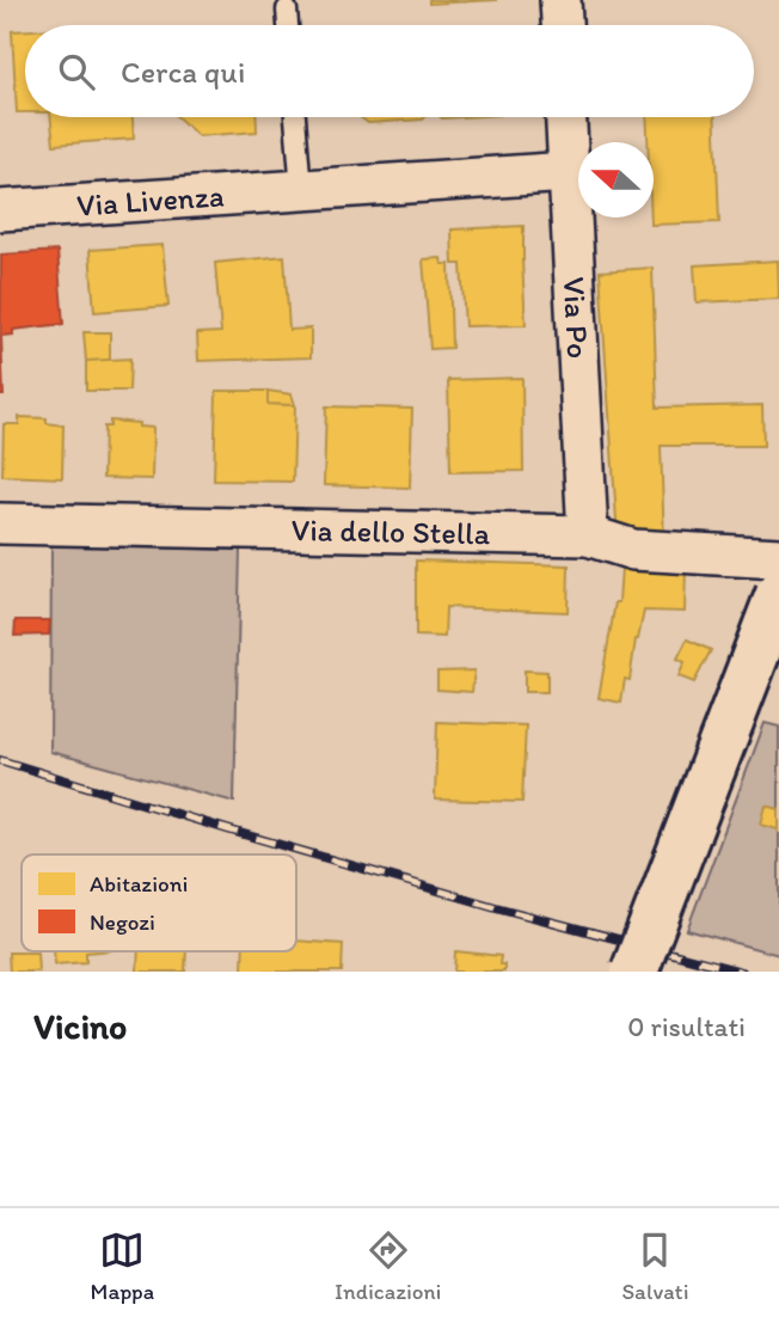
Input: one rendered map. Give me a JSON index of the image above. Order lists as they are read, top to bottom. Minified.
{"streets":{"street":["Via Livenza","Via Po","Via dello Stella"]},"crossings":[["Via Livenza","Via Po"],["Via Po","Via dello Stella"]],"legend":["Abitazioni","Negozi"],"north":"left","page":{"search":"Cerca qui","heading":["Vicino","0 risultati"],"nav":["Mappa","Indicazioni","Salvati"]}}
